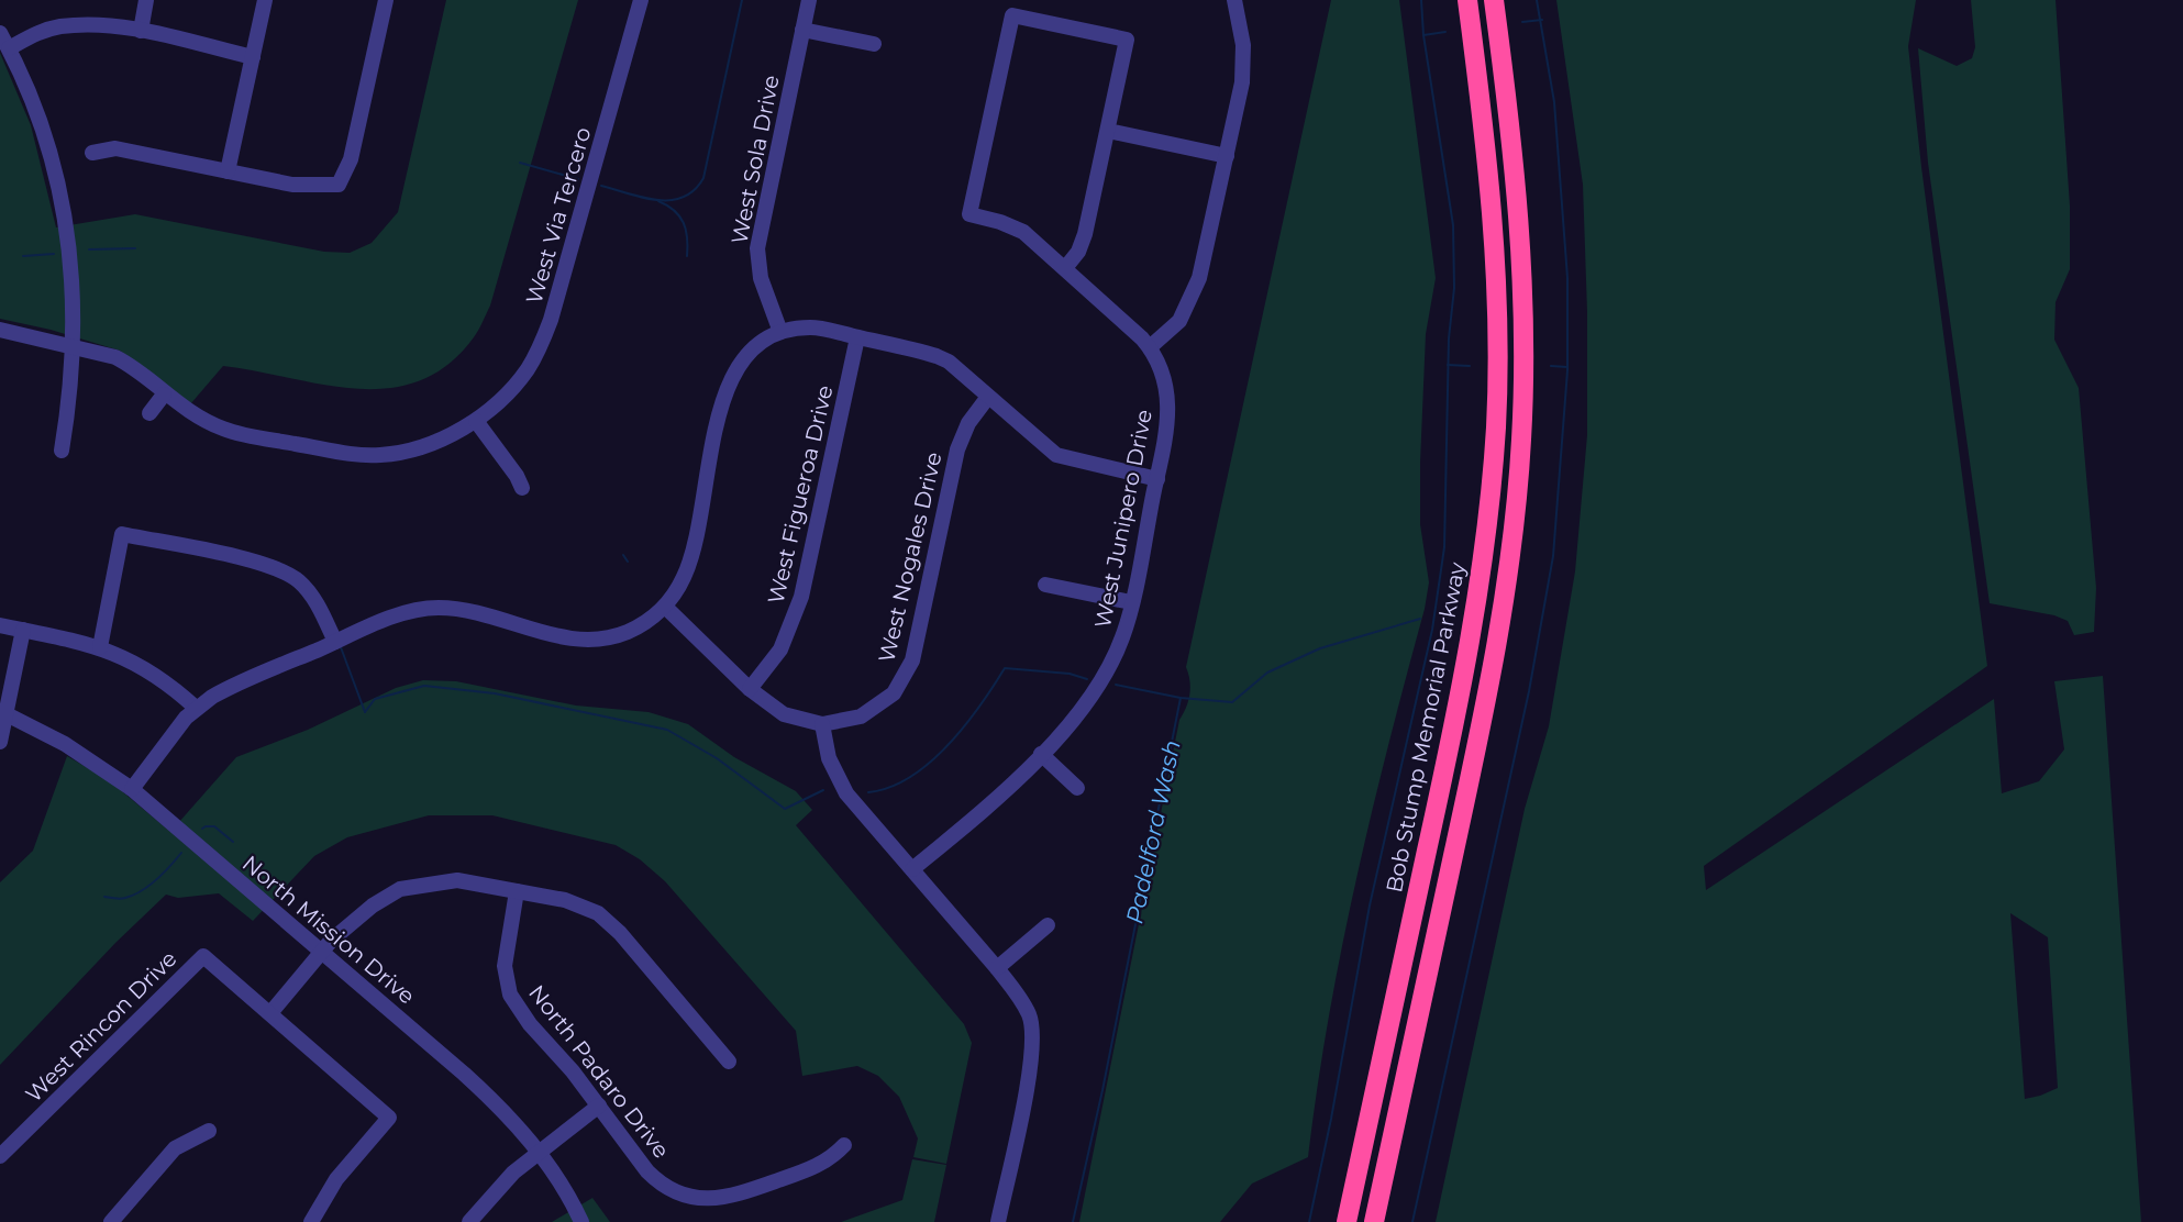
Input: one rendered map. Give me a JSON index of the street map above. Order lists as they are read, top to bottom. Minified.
{"streets":{"highway":["Bob Stump Memorial Parkway"],"street":["West Sola Drive","West Via Tercero","West Figueroa Drive","West Junipero Drive","West Nogales Drive","North Mission Drive","West Rincon Drive","North Padaro Drive"]},"water":["Padelford Wash"]}
